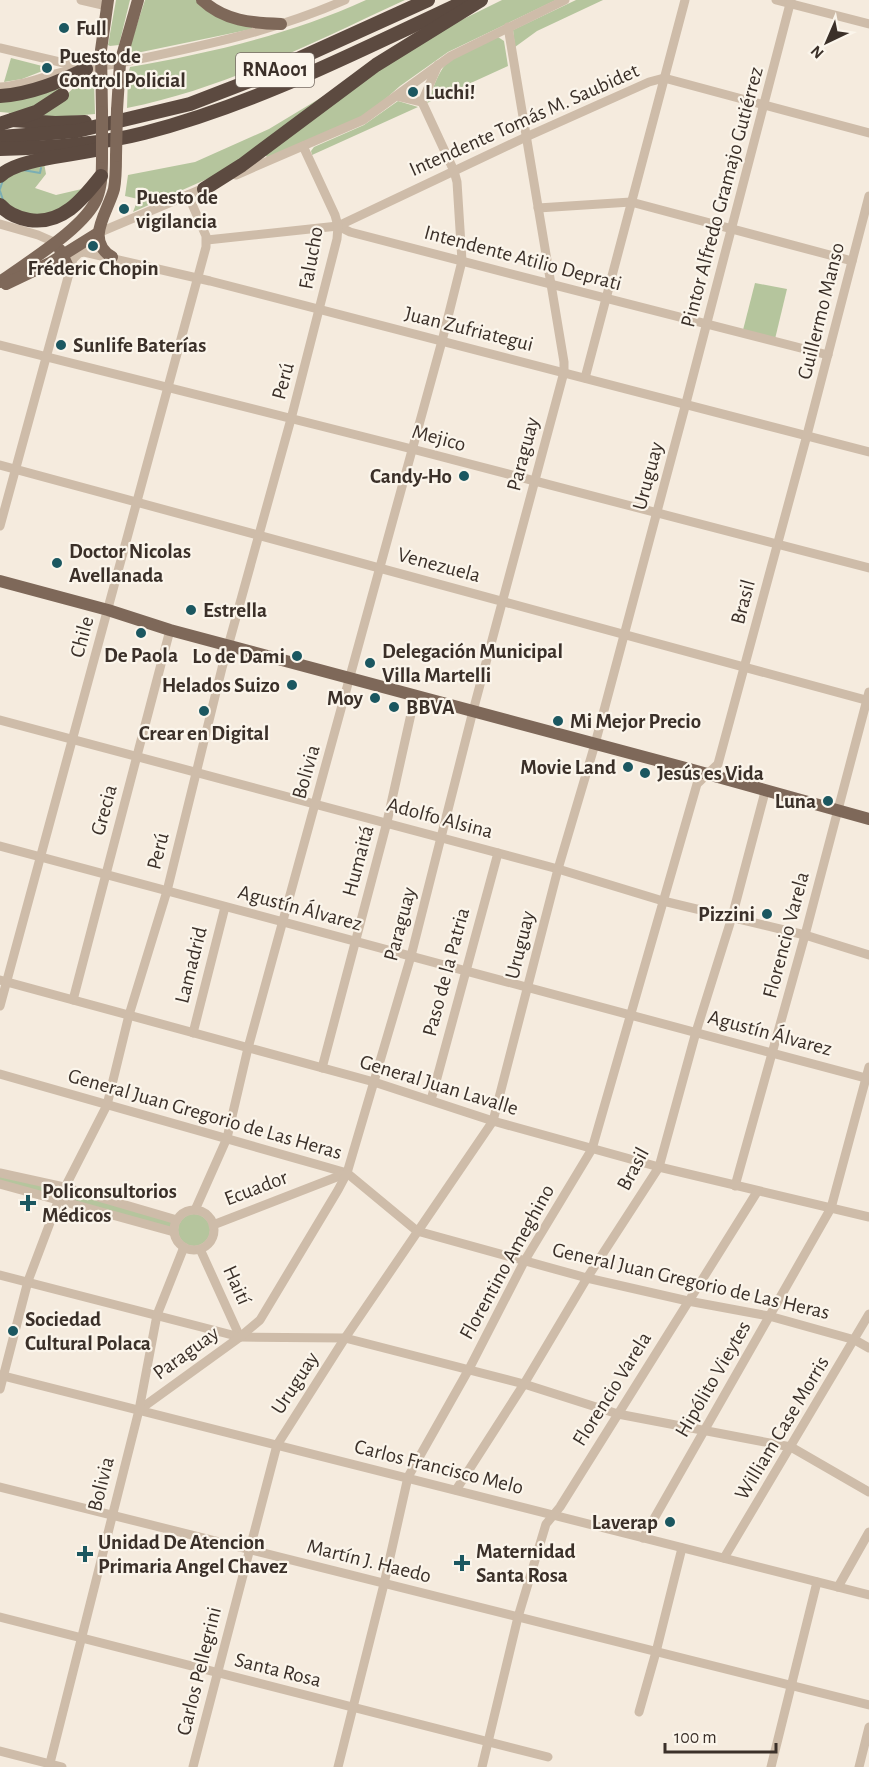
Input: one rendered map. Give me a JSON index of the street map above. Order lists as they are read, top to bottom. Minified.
{"streets":{"highway":["RNA001"],"street":["Intendente Tomás M. Saubidet","Pintor Alfredo Gramajo Gutiérrez","Falucho","Intendente Atilio Deprati","Guillermo Manso","Juan Zufriategui","Perú","Mejico","Paraguay","Uruguay","Venezuela","Brasil","Chile","Bolivia","Grecia","Adolfo Alsina","Humaitá","Agustín Álvarez","Florencio Varela","Lamadrid","Paso de la Patria","General Juan Lavalle","General Juan Gregorio de Las Heras","Ecuador","Florentino Ameghino","Haití","Hipólito Vieytes","William Case Morris","Carlos Francisco Melo","Martín J. Haedo","Santa Rosa","Carlos Pellegrini"]},"crossings":[["Intendente Tomás M. Saubidet","Pintor Alfredo Gramajo Gutiérrez"],["Intendente Tomás M. Saubidet","Falucho"],["Intendente Tomás M. Saubidet","Intendente Atilio Deprati"],["Intendente Tomás M. Saubidet","Bolivia"],["Pintor Alfredo Gramajo Gutiérrez","Intendente Atilio Deprati"],["Pintor Alfredo Gramajo Gutiérrez","Juan Zufriategui"],["Pintor Alfredo Gramajo Gutiérrez","Uruguay"],["Falucho","Intendente Atilio Deprati"],["Falucho","Juan Zufriategui"],["Falucho","Perú"],["Intendente Atilio Deprati","Guillermo Manso"],["Intendente Atilio Deprati","Chile"],["Intendente Atilio Deprati","Bolivia"],["Guillermo Manso","Juan Zufriategui"],["Guillermo Manso","Brasil"],["Juan Zufriategui","Perú"],["Juan Zufriategui","Paraguay"],["Juan Zufriategui","Uruguay"],["Juan Zufriategui","Brasil"],["Juan Zufriategui","Chile"],["Juan Zufriategui","Bolivia"],["Perú","Mejico"],["Perú","Venezuela"],["Perú","Adolfo Alsina"],["Perú","Agustín Álvarez"],["Perú","General Juan Lavalle"],["Perú","General Juan Gregorio de Las Heras"],["Perú","Carlos Francisco Melo"],["Mejico","Paraguay"],["Mejico","Uruguay"],["Mejico","Brasil"],["Mejico","Chile"],["Mejico","Bolivia"],["Paraguay","Venezuela"],["Paraguay","Bolivia"],["Paraguay","Adolfo Alsina"],["Paraguay","Agustín Álvarez"],["Paraguay","General Juan Lavalle"],["Paraguay","General Juan Gregorio de Las Heras"],["Paraguay","Ecuador"],["Paraguay","Haití"],["Paraguay","Carlos Francisco Melo"],["Uruguay","Venezuela"],["Uruguay","Adolfo Alsina"],["Uruguay","Agustín Álvarez"],["Uruguay","General Juan Lavalle"],["Uruguay","General Juan Gregorio de Las Heras"],["Uruguay","Carlos Francisco Melo"],["Uruguay","Carlos Pellegrini"],["Venezuela","Brasil"],["Venezuela","Chile"],["Venezuela","Bolivia"],["Venezuela","Florencio Varela"],["Brasil","Adolfo Alsina"],["Brasil","Agustín Álvarez"],["Brasil","General Juan Lavalle"],["Brasil","General Juan Gregorio de Las Heras"],["Brasil","Florentino Ameghino"],["Brasil","Carlos Francisco Melo"],["Chile","Adolfo Alsina"],["Chile","Agustín Álvarez"],["Chile","General Juan Lavalle"],["Bolivia","Adolfo Alsina"],["Bolivia","Agustín Álvarez"],["Bolivia","General Juan Lavalle"],["Bolivia","General Juan Gregorio de Las Heras"],["Bolivia","Ecuador"],["Bolivia","Haití"],["Bolivia","Carlos Francisco Melo"],["Bolivia","Martín J. Haedo"],["Bolivia","Santa Rosa"],["Grecia","Adolfo Alsina"],["Grecia","Agustín Álvarez"],["Grecia","General Juan Lavalle"],["Adolfo Alsina","Humaitá"],["Adolfo Alsina","Florencio Varela"],["Adolfo Alsina","Paso de la Patria"],["Adolfo Alsina","Florentino Ameghino"],["Humaitá","Agustín Álvarez"],["Humaitá","General Juan Lavalle"],["Agustín Álvarez","Florencio Varela"],["Agustín Álvarez","Lamadrid"],["Agustín Álvarez","Paso de la Patria"],["Agustín Álvarez","Florentino Ameghino"],["Agustín Álvarez","Hipólito Vieytes"],["Florencio Varela","General Juan Lavalle"],["Florencio Varela","General Juan Gregorio de Las Heras"],["Florencio Varela","Carlos Francisco Melo"],["Florencio Varela","Martín J. Haedo"],["Florencio Varela","Santa Rosa"],["Lamadrid","General Juan Lavalle"],["Paso de la Patria","General Juan Lavalle"],["General Juan Lavalle","Florentino Ameghino"],["General Juan Lavalle","Hipólito Vieytes"],["General Juan Gregorio de Las Heras","Ecuador"],["General Juan Gregorio de Las Heras","Florentino Ameghino"],["General Juan Gregorio de Las Heras","Hipólito Vieytes"],["General Juan Gregorio de Las Heras","William Case Morris"],["Ecuador","Haití"],["Florentino Ameghino","Carlos Francisco Melo"],["Florentino Ameghino","Martín J. Haedo"],["Florentino Ameghino","Santa Rosa"],["Hipólito Vieytes","Carlos Francisco Melo"],["William Case Morris","Carlos Francisco Melo"],["Carlos Francisco Melo","Carlos Pellegrini"],["Martín J. Haedo","Carlos Pellegrini"],["Santa Rosa","Carlos Pellegrini"]],"places":{"other":["Full","Puesto de Control Policial","Luchi!","Puesto de vigilancia","Fréderic Chopin","Sunlife Baterías","Candy-Ho","Doctor Nicolas Avellanada","Estrella","De Paola","Lo de Dami","Delegación Municipal Villa Martelli","Helados Suizo","Moy","BBVA","Crear en Digital","Mi Mejor Precio","Movie Land","Jesús es Vida","Luna","Pizzini","Sociedad Cultural Polaca","Laverap"],"health":["Policonsultorios Médicos","Unidad De Atencion Primaria Angel Chavez","Maternidad Santa Rosa"]},"scale_bar":"100 m","north":"bottom left"}
